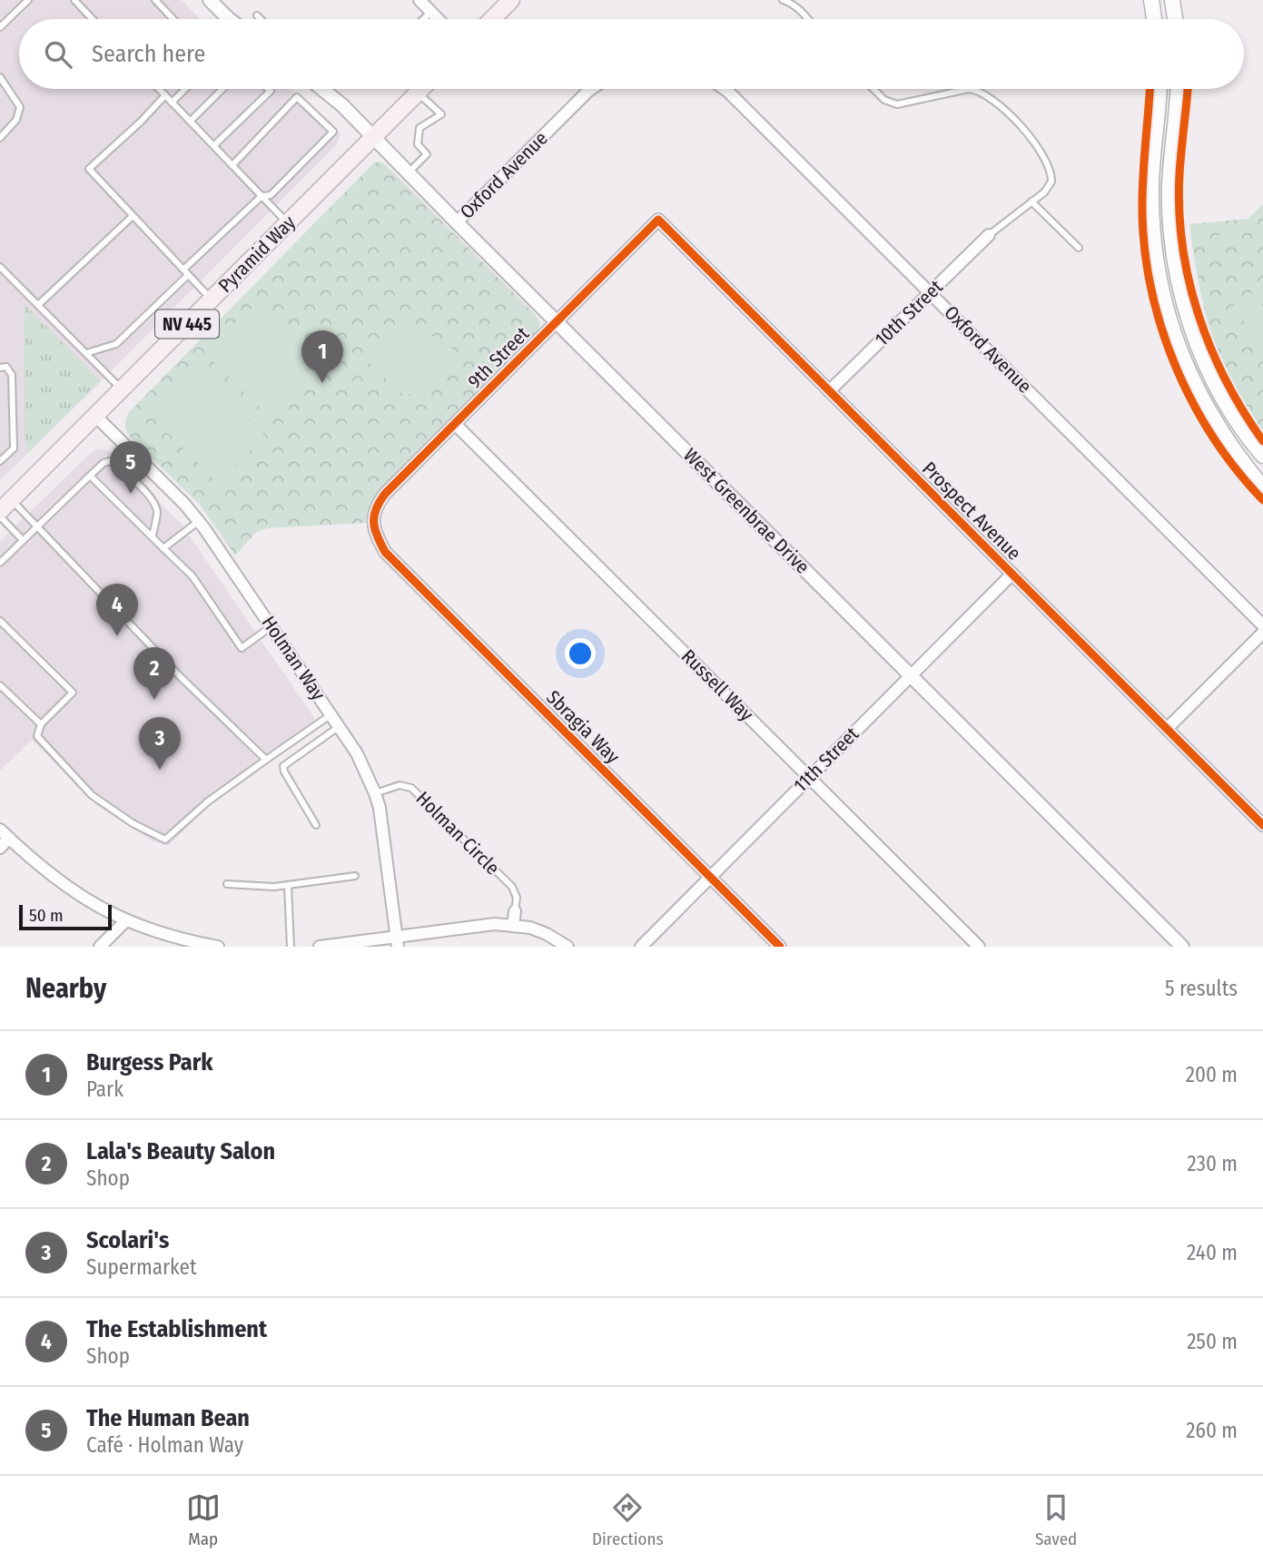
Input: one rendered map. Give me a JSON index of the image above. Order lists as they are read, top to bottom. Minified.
{"streets":{"main road":["Pyramid Way","NV 445"],"street":["Oxford Avenue","10th Street","9th Street","West Greenbrae Drive","Prospect Avenue","Holman Way","Russell Way","Sbragia Way","11th Street"],"lane":["Holman Circle"]},"crossings":[["Oxford Avenue","10th Street"],["Oxford Avenue","West Greenbrae Drive"],["Pyramid Way","West Greenbrae Drive"],["Pyramid Way","Holman Way"],["10th Street","Prospect Avenue"],["9th Street","West Greenbrae Drive"],["9th Street","Prospect Avenue"],["9th Street","Russell Way"],["9th Street","Sbragia Way"],["West Greenbrae Drive","11th Street"],["Prospect Avenue","11th Street"],["Holman Way","Holman Circle"],["Russell Way","11th Street"],["Sbragia Way","11th Street"]],"scale_bar":"50 m","page":{"search":"Search here","pins":["1","5","4","2","3"],"scale":"50 m","heading":["Nearby","5 results"],"list":[{"mark":"1","name":"Burgess Park","note":"Park","value":"200 m"},{"mark":"2","name":"Lala's Beauty Salon","note":"Shop","value":"230 m"},{"mark":"3","name":"Scolari's","note":"Supermarket","value":"240 m"},{"mark":"4","name":"The Establishment","note":"Shop","value":"250 m"},{"mark":"5","name":"The Human Bean","note":"Café · Holman Way","value":"260 m"}],"nav":["Map","Directions","Saved"]}}
